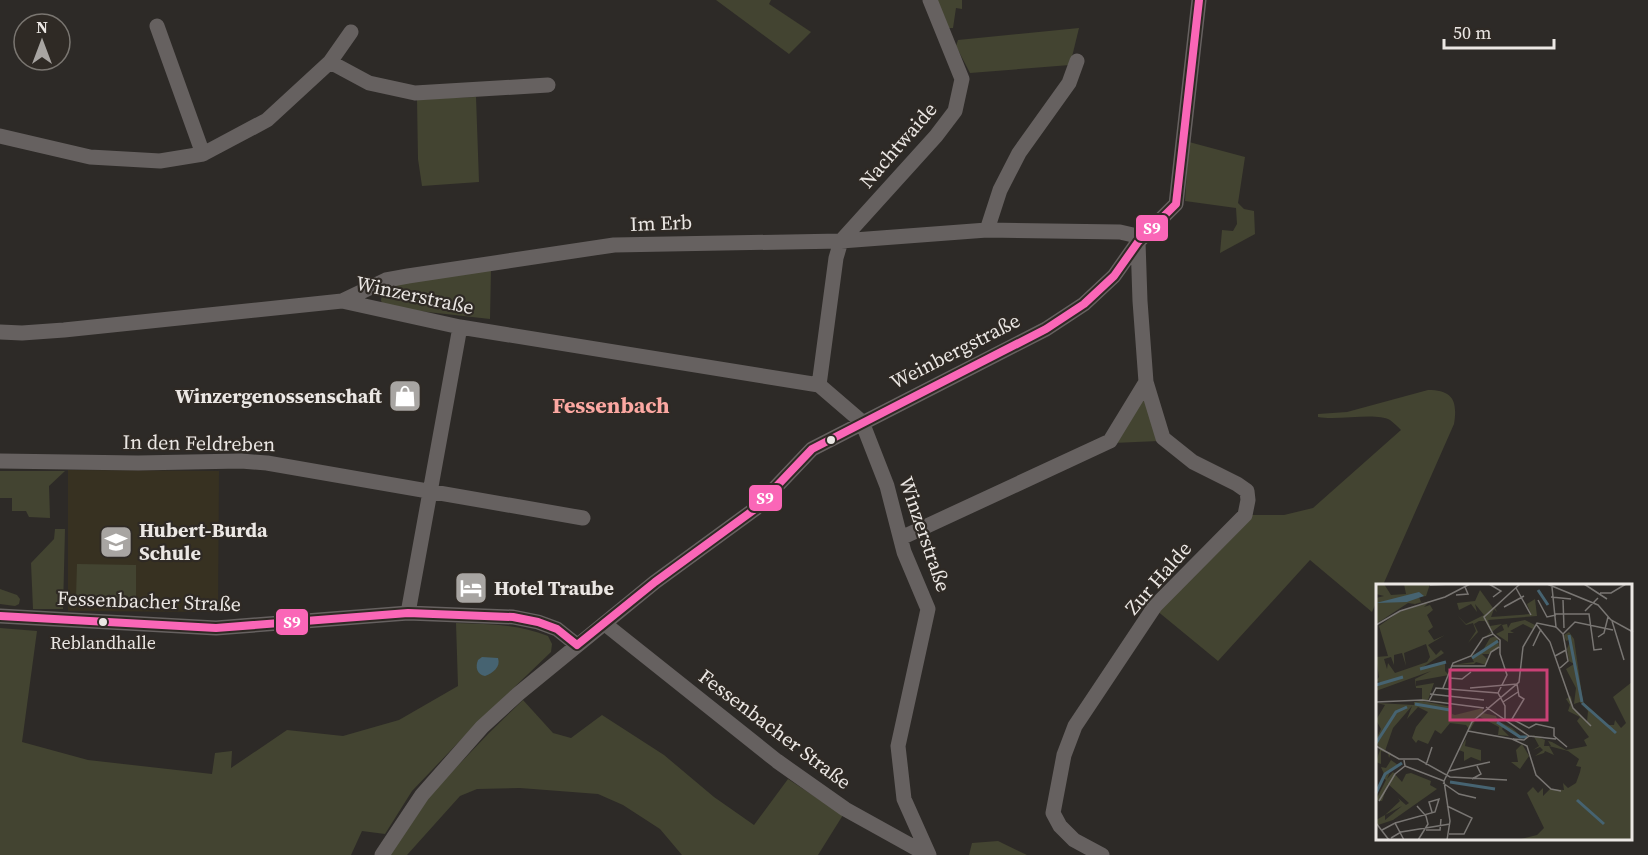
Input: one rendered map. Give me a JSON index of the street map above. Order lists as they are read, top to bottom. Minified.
{"streets":{"street":["Nachtwaide","Im Erb","Winzerstraße","Weinbergstraße","In den Feldreben","Zur Halde","Fessenbacher Straße"]},"crossings":[["Nachtwaide","Im Erb"],["Im Erb","Winzerstraße"],["Im Erb","Weinbergstraße"],["Im Erb","Zur Halde"],["Winzerstraße","Weinbergstraße"],["Winzerstraße","Fessenbacher Straße"],["Weinbergstraße","Zur Halde"],["Weinbergstraße","Fessenbacher Straße"]],"districts":["Fessenbach"],"places":{"shop":["Winzergenossenschaft"],"school or university":["Hubert-Burda Schule"],"hotel":["Hotel Traube"],"other":["Reblandhalle"]},"lines":["transit line S9"],"scale_bar":"50 m","north":"top"}
